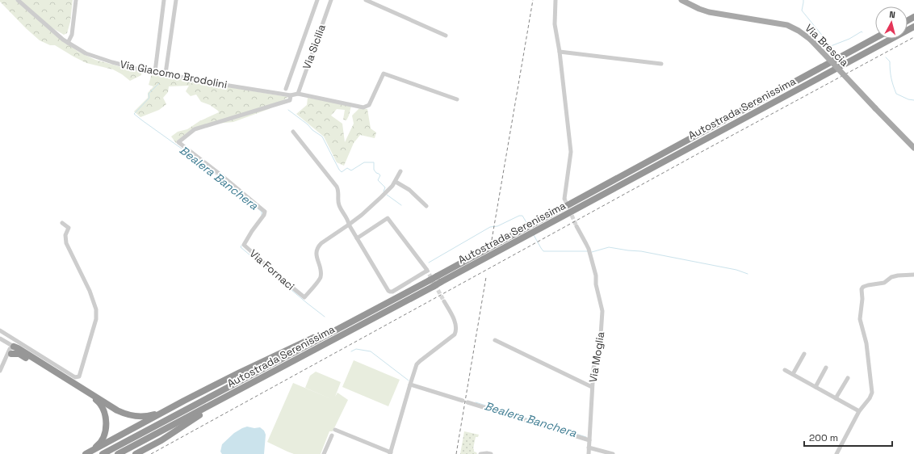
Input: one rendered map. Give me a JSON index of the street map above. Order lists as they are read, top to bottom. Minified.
{"streets":{"highway":["Autostrada Serenissima"],"main road":["Via Brescia"],"street":["Via Sicilia","Via Giacomo Brodolini","Via Fornaci","Via Moglia"]},"crossings":[["Via Giacomo Brodolini","Via Fornaci"]],"water":["Bealera Banchera"],"scale_bar":"200 m","north":"top"}
